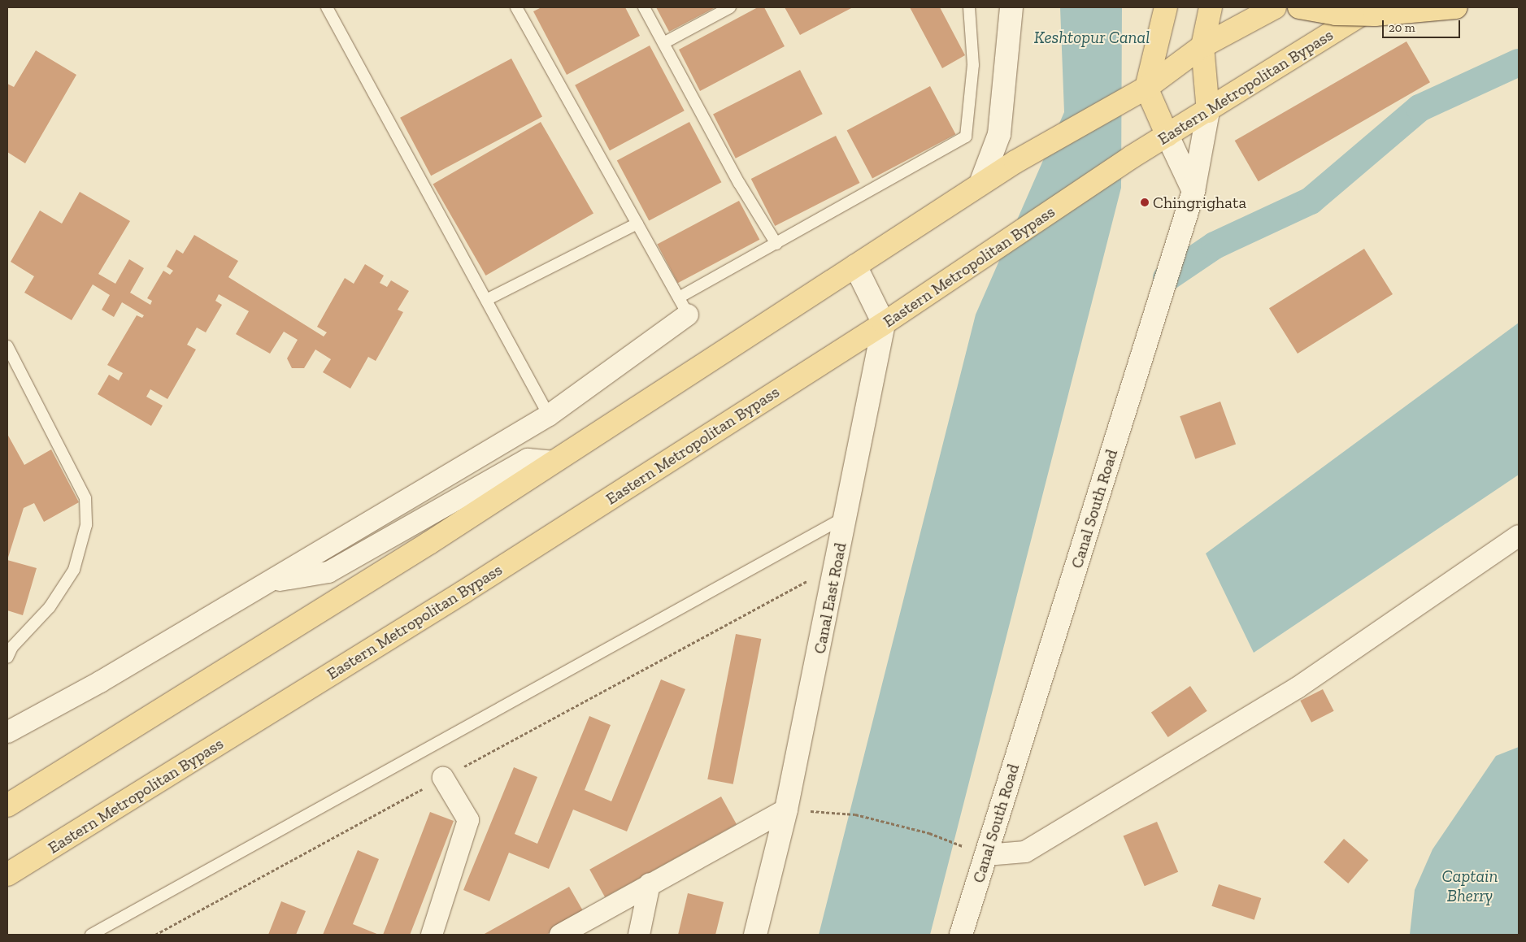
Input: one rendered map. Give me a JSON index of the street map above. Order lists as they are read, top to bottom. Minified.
{"streets":{"main road":["Eastern Metropolitan Bypass"],"street":["Canal South Road","Canal East Road"]},"crossings":[["Eastern Metropolitan Bypass","Canal South Road"],["Eastern Metropolitan Bypass","Canal East Road"]],"water":["Keshtopur Canal","Captain Bherry"],"places":["Chingrighata"],"scale_bar":"20 m"}
